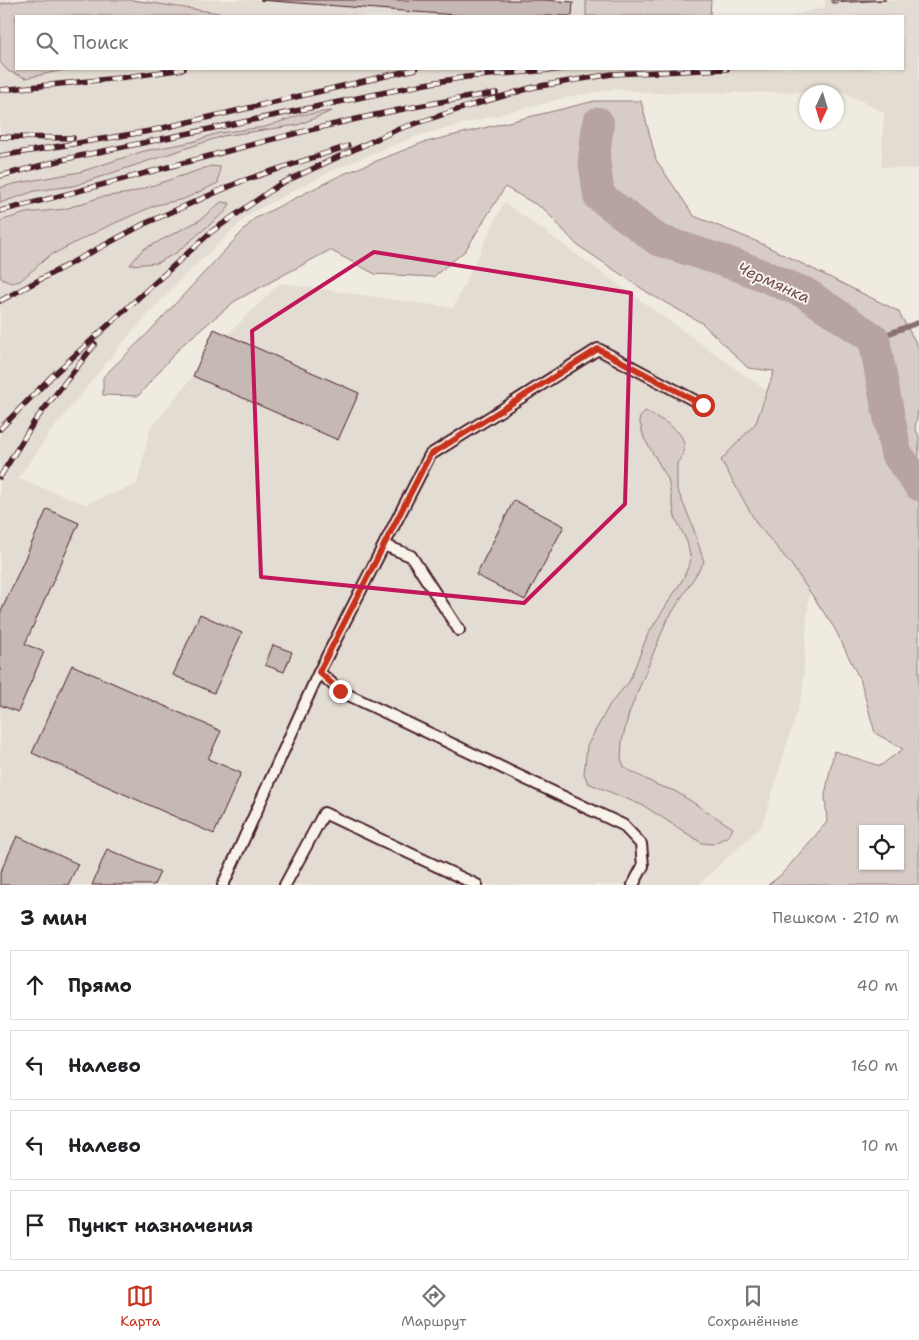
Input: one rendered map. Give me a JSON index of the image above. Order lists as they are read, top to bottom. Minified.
{"water":["Чермянка"],"north":"bottom","page":{"search":"Поиск","heading":["3 мин","Пешком · 210 m"],"list":[["Прямо","40 m"],["Налево","160 m"],["Налево","10 m"],"Пункт назначения"],"nav":["Карта","Маршрут","Сохранённые"]}}
